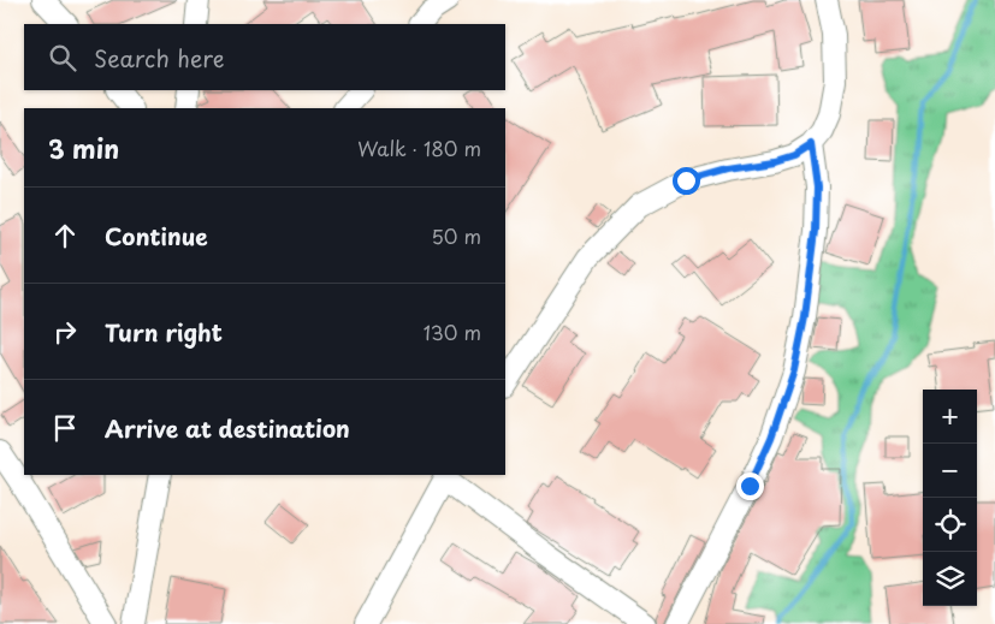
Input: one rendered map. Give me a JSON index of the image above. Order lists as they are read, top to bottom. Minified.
{"page":{"search":"Search here","heading":["3 min","Walk · 180 m"],"list":[["Continue","50 m"],["Turn right","130 m"],"Arrive at destination"],"map_buttons":["+","−"]}}
